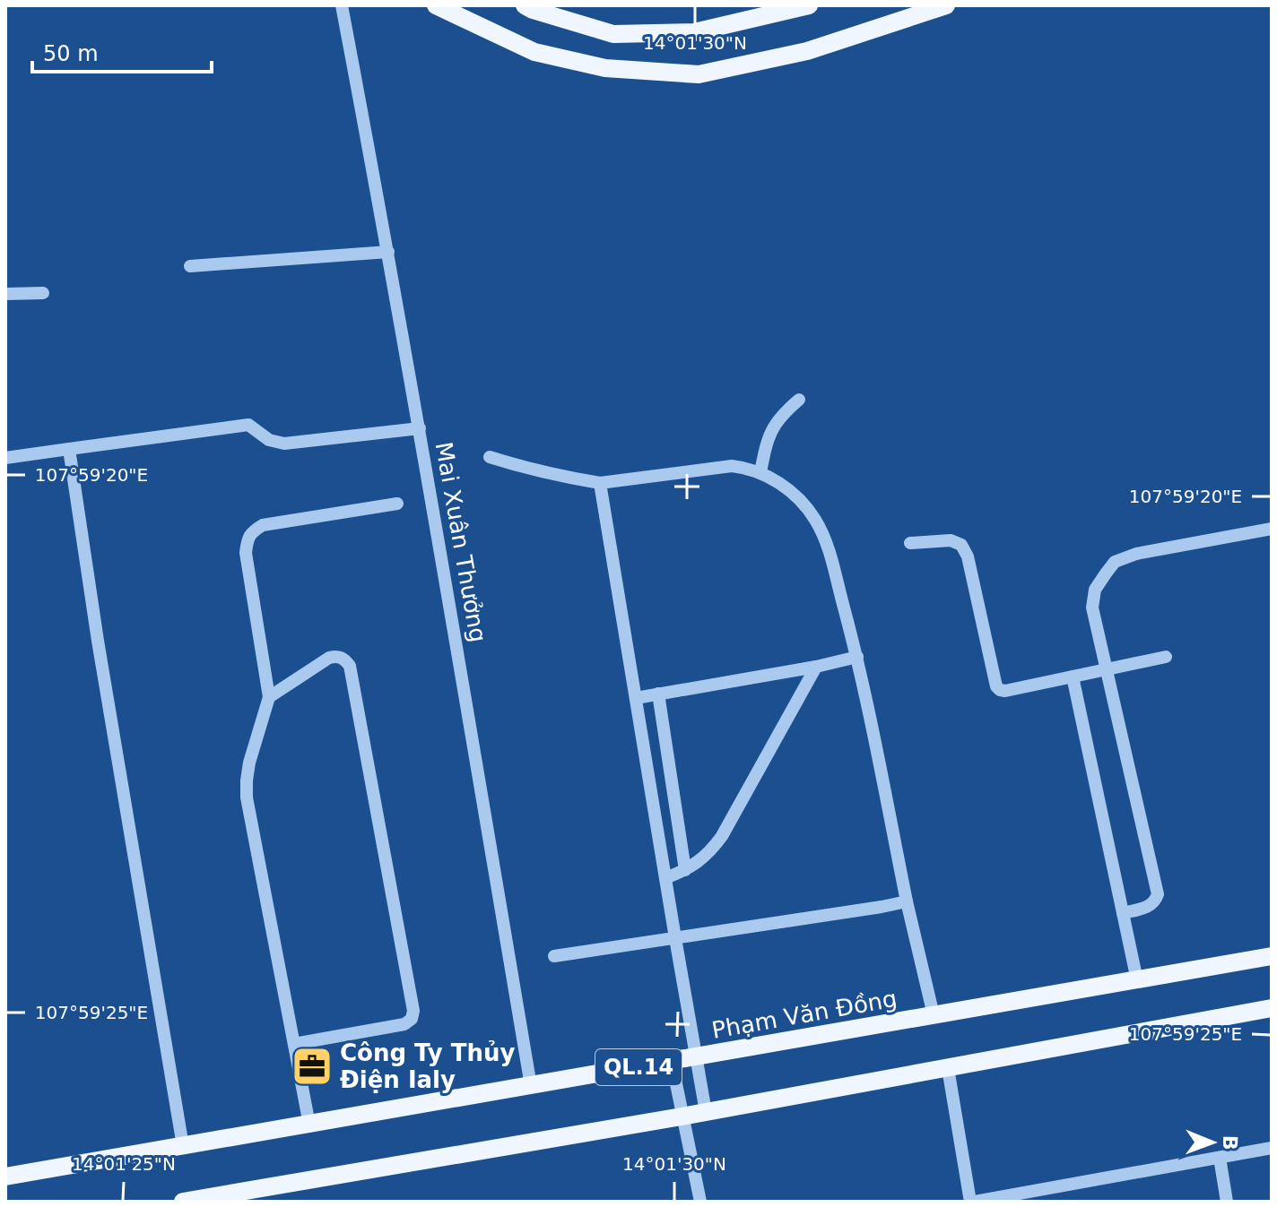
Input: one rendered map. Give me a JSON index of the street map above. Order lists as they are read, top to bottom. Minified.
{"streets":{"main road":["Phạm Văn Đồng","QL.14"],"street":["Mai Xuân Thưởng"]},"crossings":[["Mai Xuân Thưởng","Phạm Văn Đồng"]],"places":{"office":["Công Ty Thủy Điện Ialy"]},"scale_bar":"50 m","north":"right","coordinates":["14°01'30\"N","107°59'20\"E","107°59'25\"E","14°01'25\"N"]}
